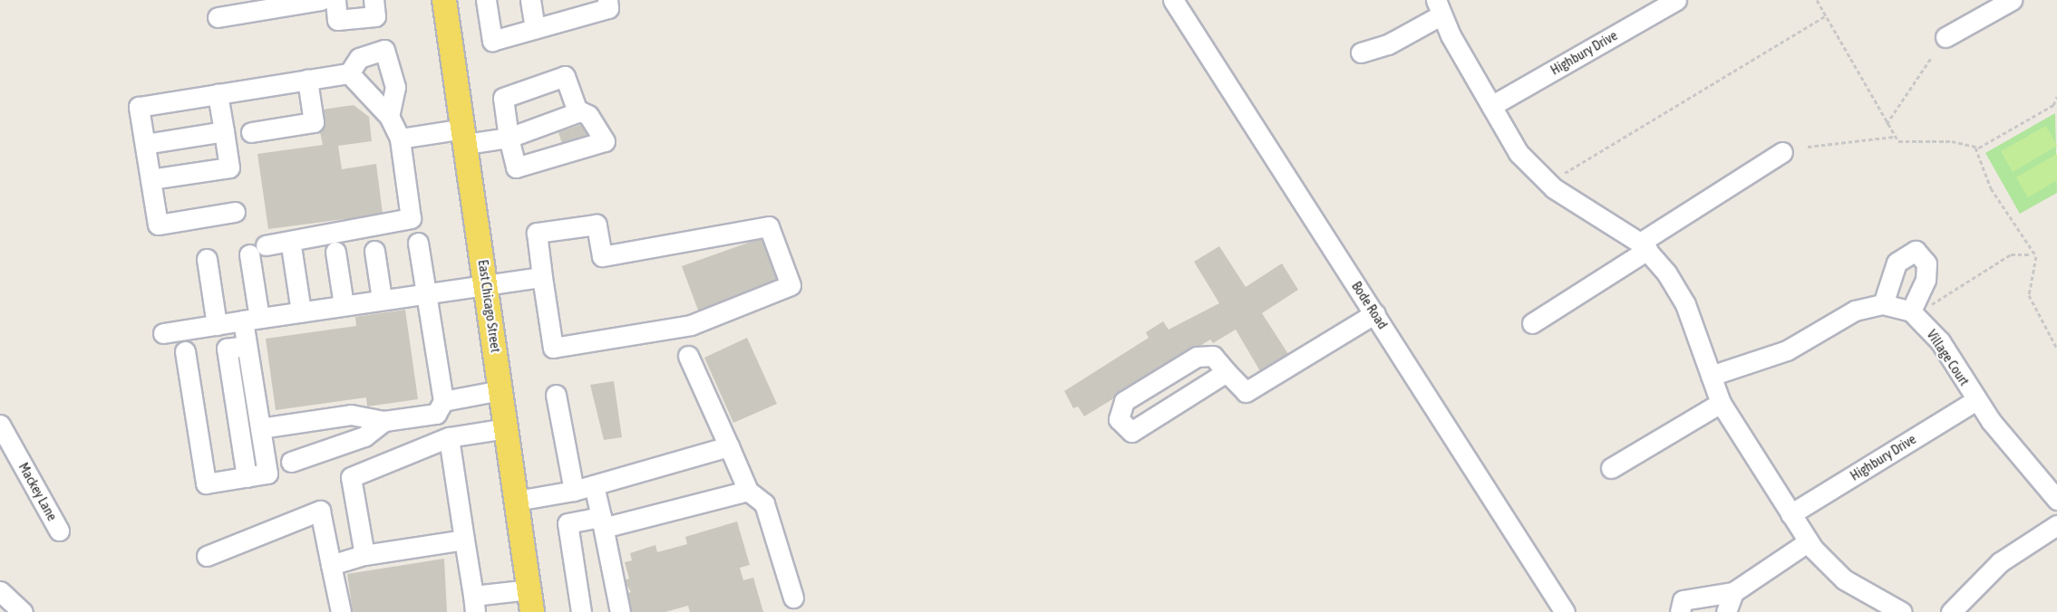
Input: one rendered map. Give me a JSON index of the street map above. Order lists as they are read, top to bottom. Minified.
{"streets":{"main road":["East Chicago Street"],"street":["Highbury Drive","Bode Road","Village Court","Mackey Lane"]},"crossings":[["Highbury Drive","Village Court"]]}
